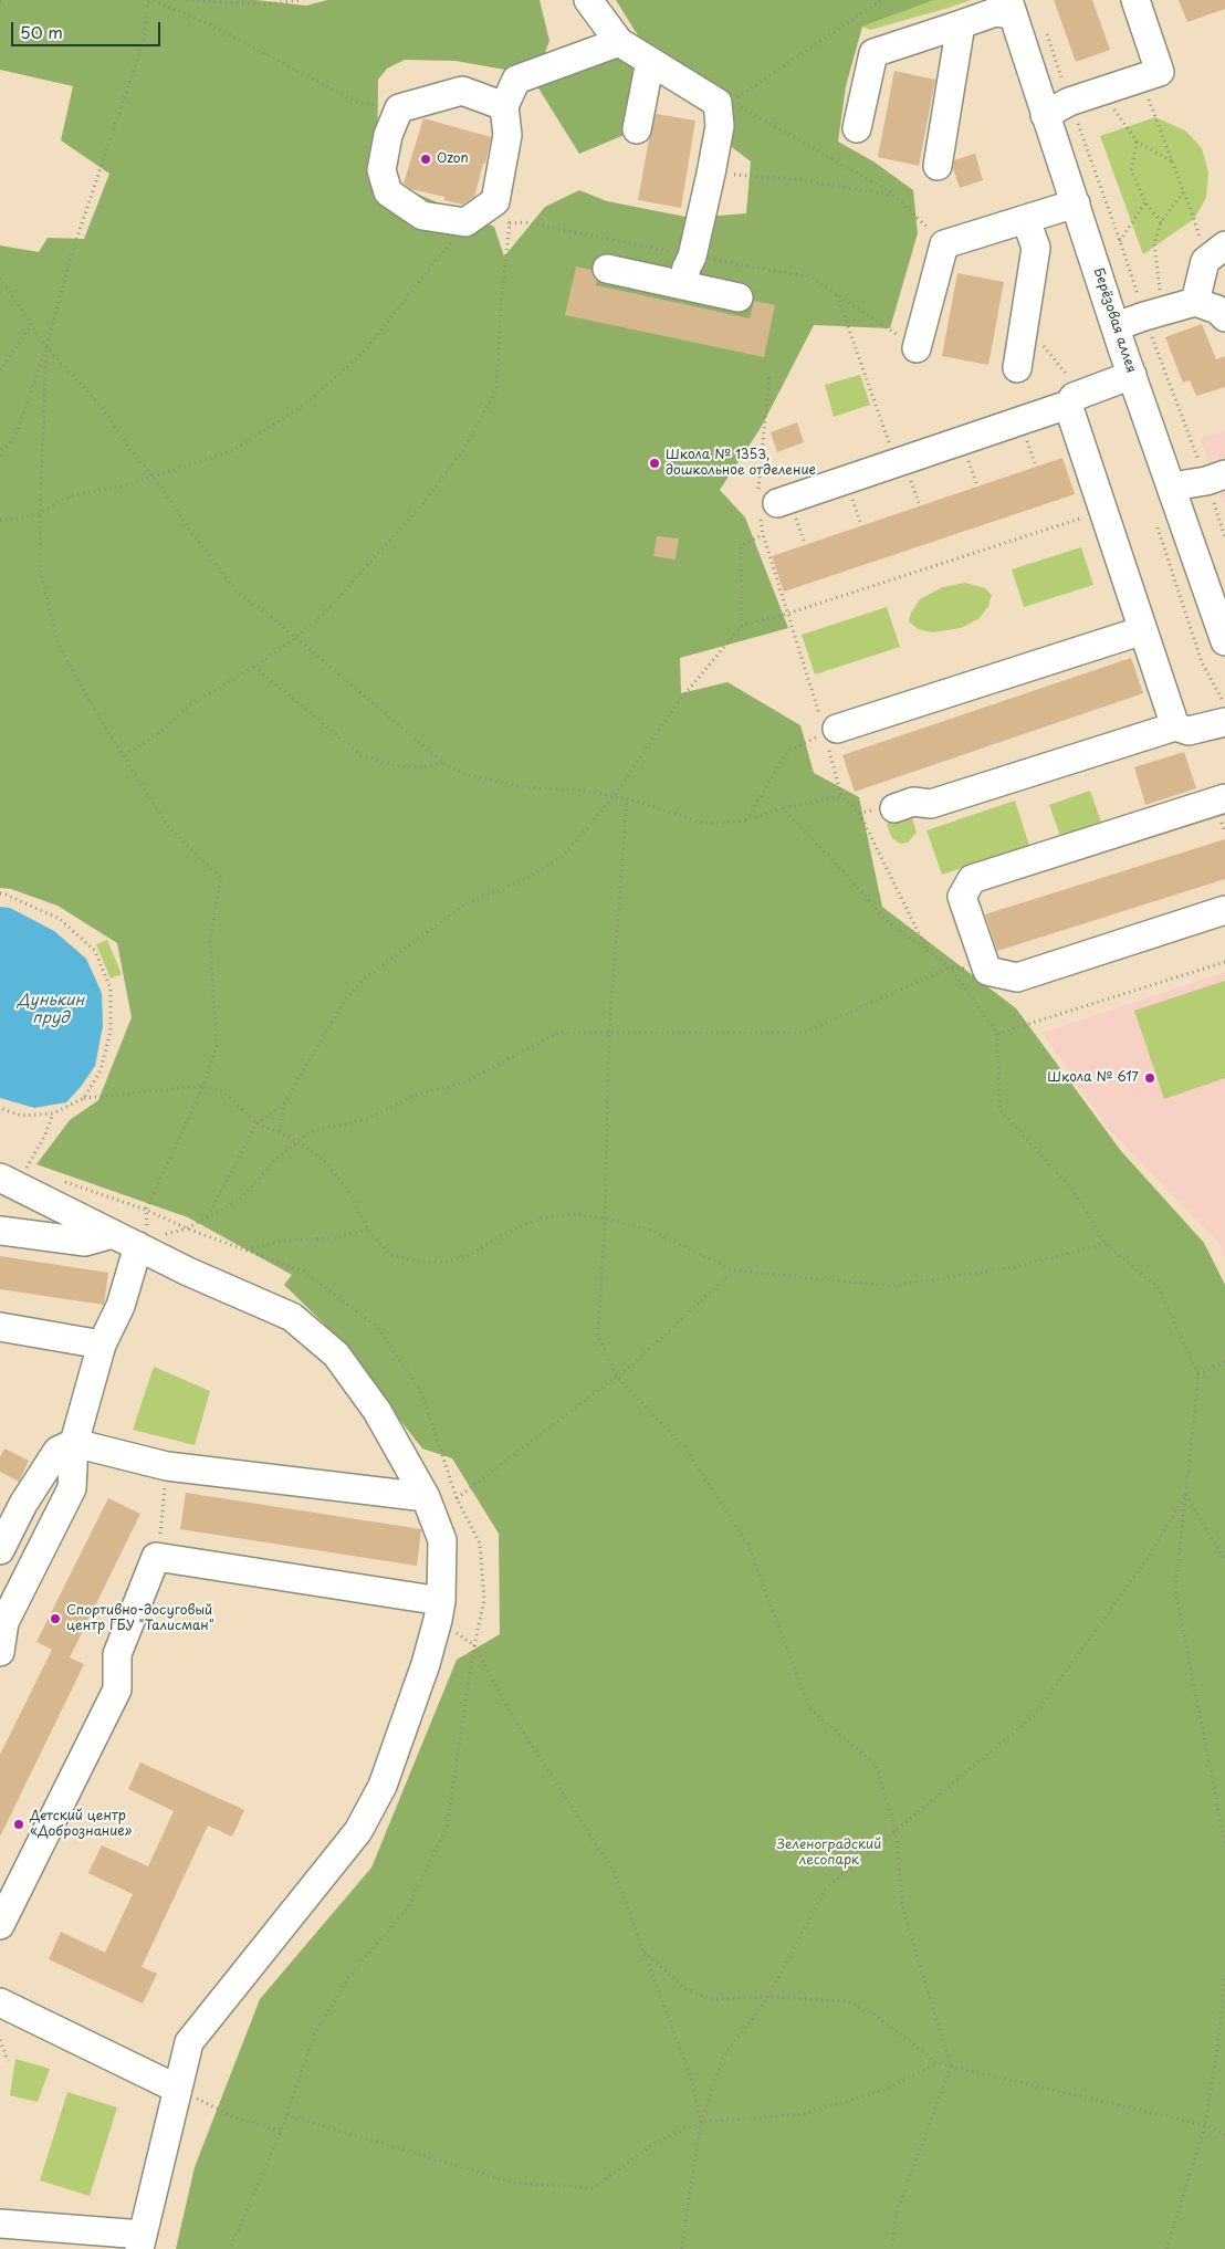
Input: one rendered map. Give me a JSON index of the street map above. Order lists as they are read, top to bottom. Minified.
{"streets":{"street":["Берёзовая аллея"]},"water":["Дунькин пруд"],"parks":["Зеленоградский лесопарк"],"places":["Ozon","Школа № 1353, дошкольное отделение","Школа № 617","Спортивно-досуговый центр ГБУ \"Талисман\"","Детский центр «Добрознание»"],"scale_bar":"50 m"}
